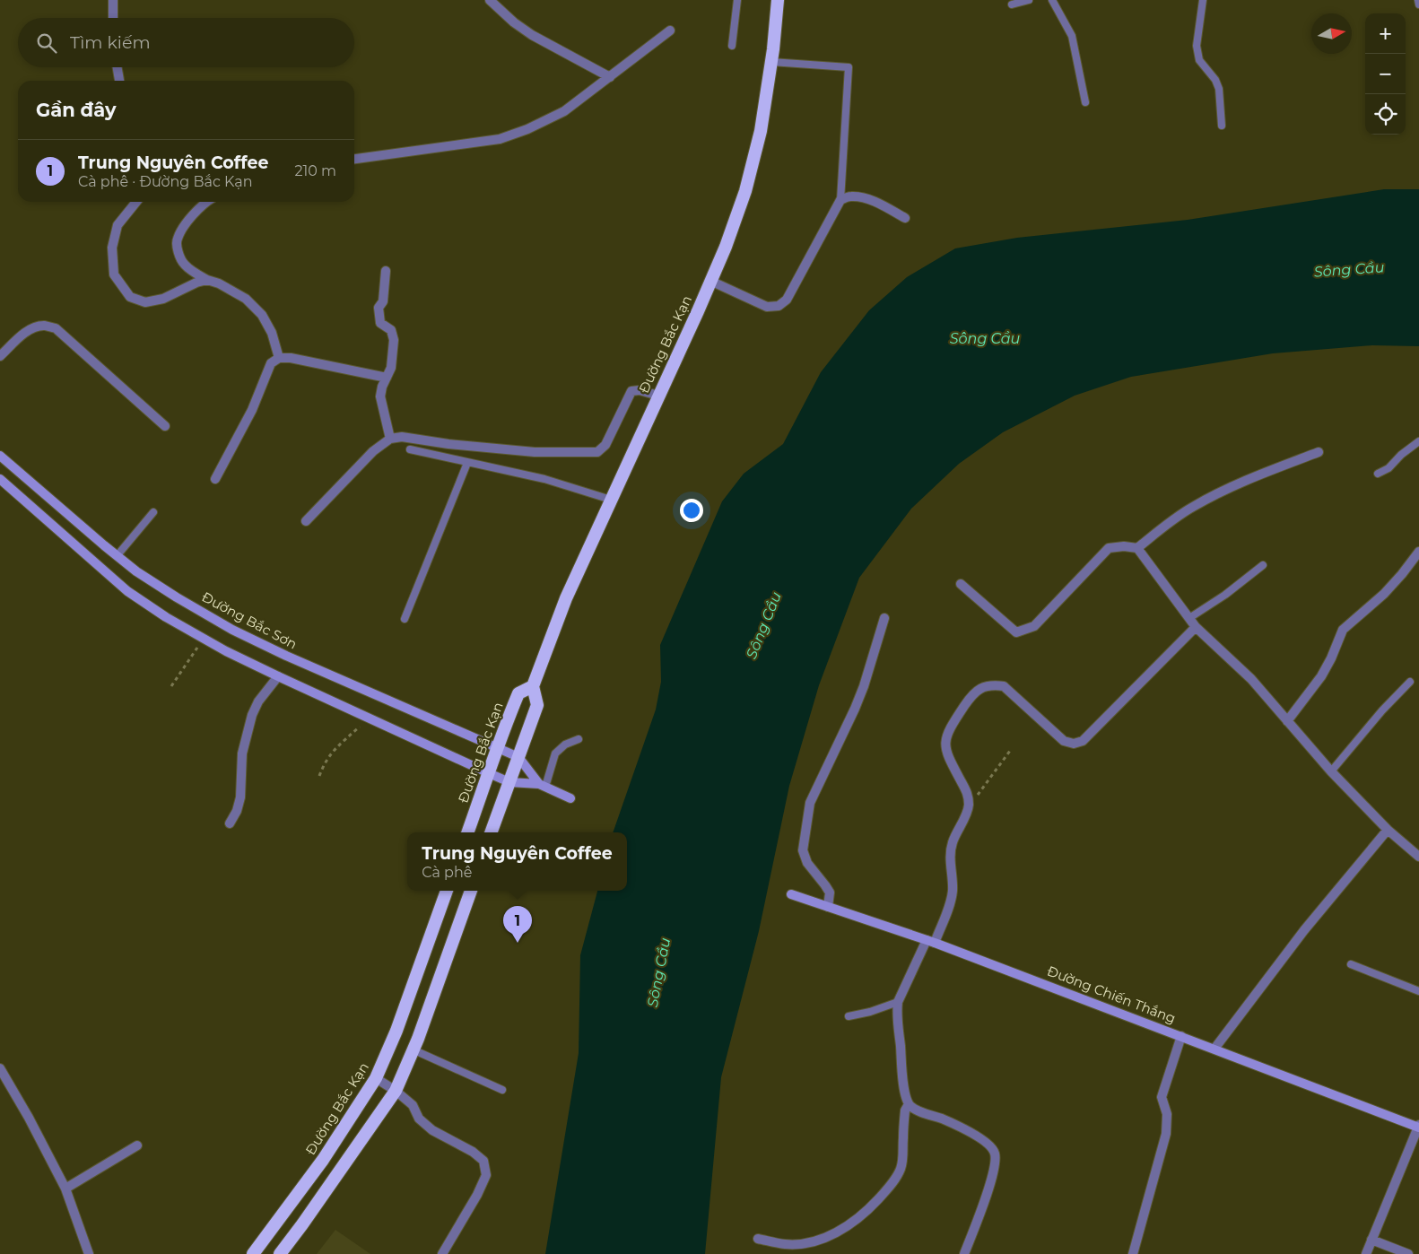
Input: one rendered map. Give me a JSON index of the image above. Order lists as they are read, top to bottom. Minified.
{"streets":{"highway":["Đường Bắc Kạn"],"main road":["Đường Bắc Sơn","Đường Chiến Thắng"]},"crossings":[["Đường Bắc Kạn","Đường Bắc Sơn"]],"water":["Sông Cầu"],"north":"right","page":{"map_buttons":["+","−"],"search":"Tìm kiếm","heading":"Gần đây","list":[{"mark":"1","name":"Trung Nguyên Coffee","note":"Cà phê · Đường Bắc Kạn","value":"210 m"}],"popup":["Trung Nguyên Coffee","Cà phê"],"pins":"1"}}
